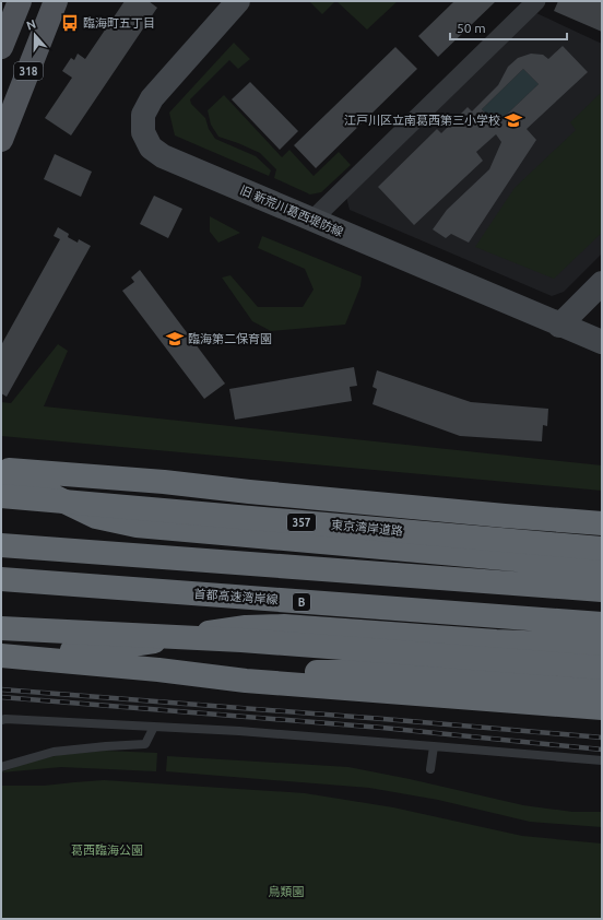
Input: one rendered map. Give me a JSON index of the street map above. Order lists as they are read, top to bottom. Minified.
{"streets":{"highway":["357","東京湾岸道路","首都高速湾岸線","B"],"main road":["318"],"street":["旧 新荒川葛西堤防線"]},"parks":["葛西臨海公園","鳥類園"],"places":{"bus stop":["臨海町五丁目"],"school or university":["江戸川区立南葛西第三小学校","臨海第二保育園"]},"scale_bar":"50 m","north":"top"}
